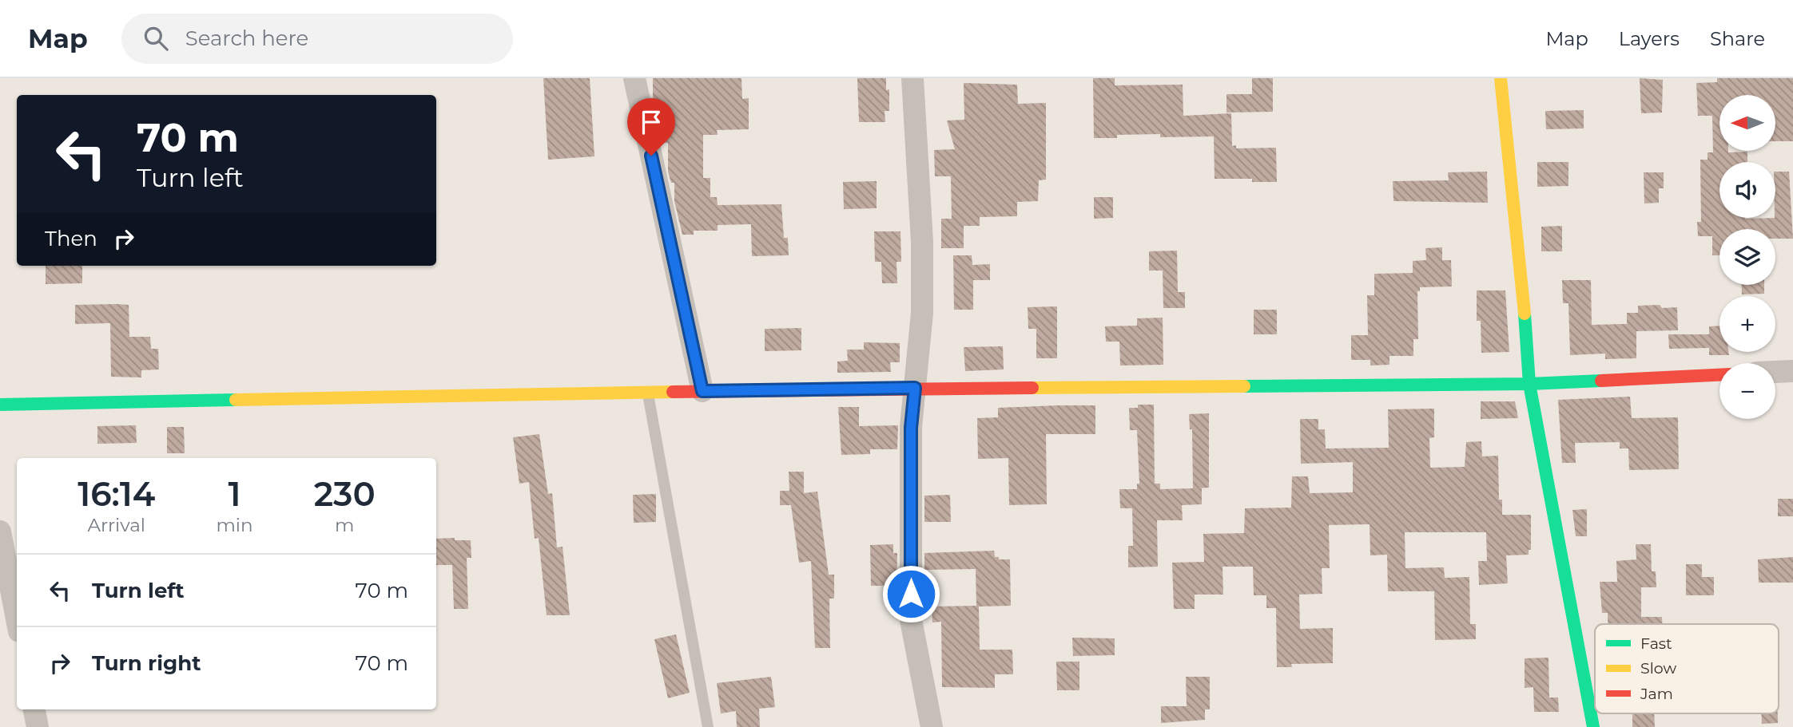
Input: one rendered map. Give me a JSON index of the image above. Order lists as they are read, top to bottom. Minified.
{"legend":["Fast","Slow","Jam"],"north":"left","page":{"header":"Map","search":"Search here","nav":["Map","Layers","Share"],"map_buttons":["+","−"],"turn":["70 m","Turn left"],"then":"Then","eta":["16:14","Arrival","1","min","230","m"],"list":[{"name":"Turn left","value":"70 m"},{"name":"Turn right","value":"70 m"}]}}
